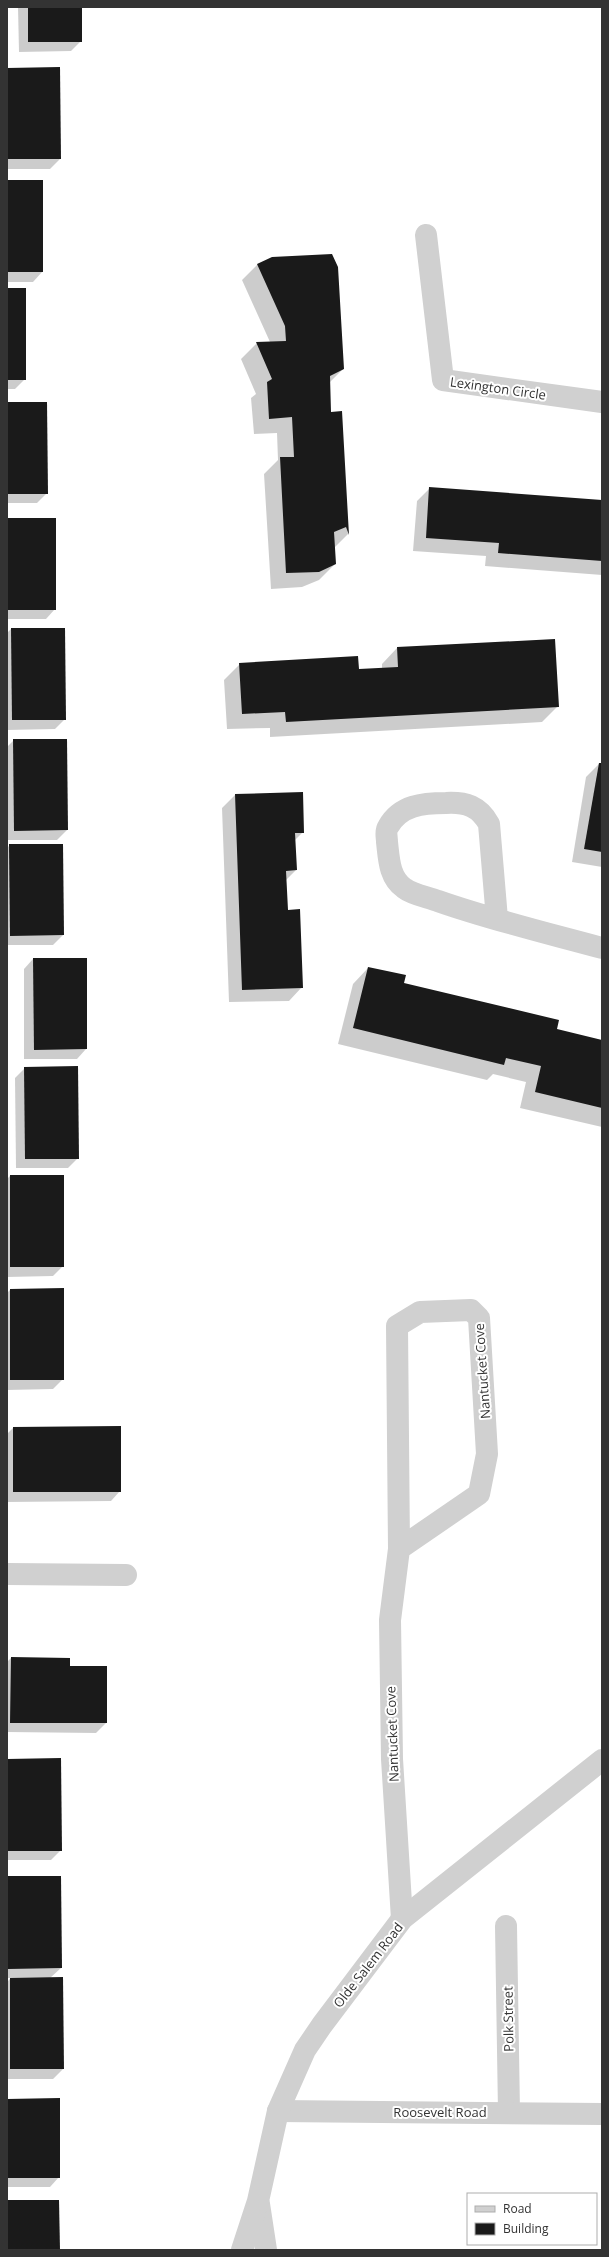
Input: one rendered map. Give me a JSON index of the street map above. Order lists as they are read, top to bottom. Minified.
{"streets":{"street":["Lexington Circle","Nantucket Cove","Olde Salem Road","Polk Street","Roosevelt Road"]},"crossings":[["Nantucket Cove","Olde Salem Road"],["Olde Salem Road","Roosevelt Road"],["Polk Street","Roosevelt Road"]],"legend":["Road","Building"]}
